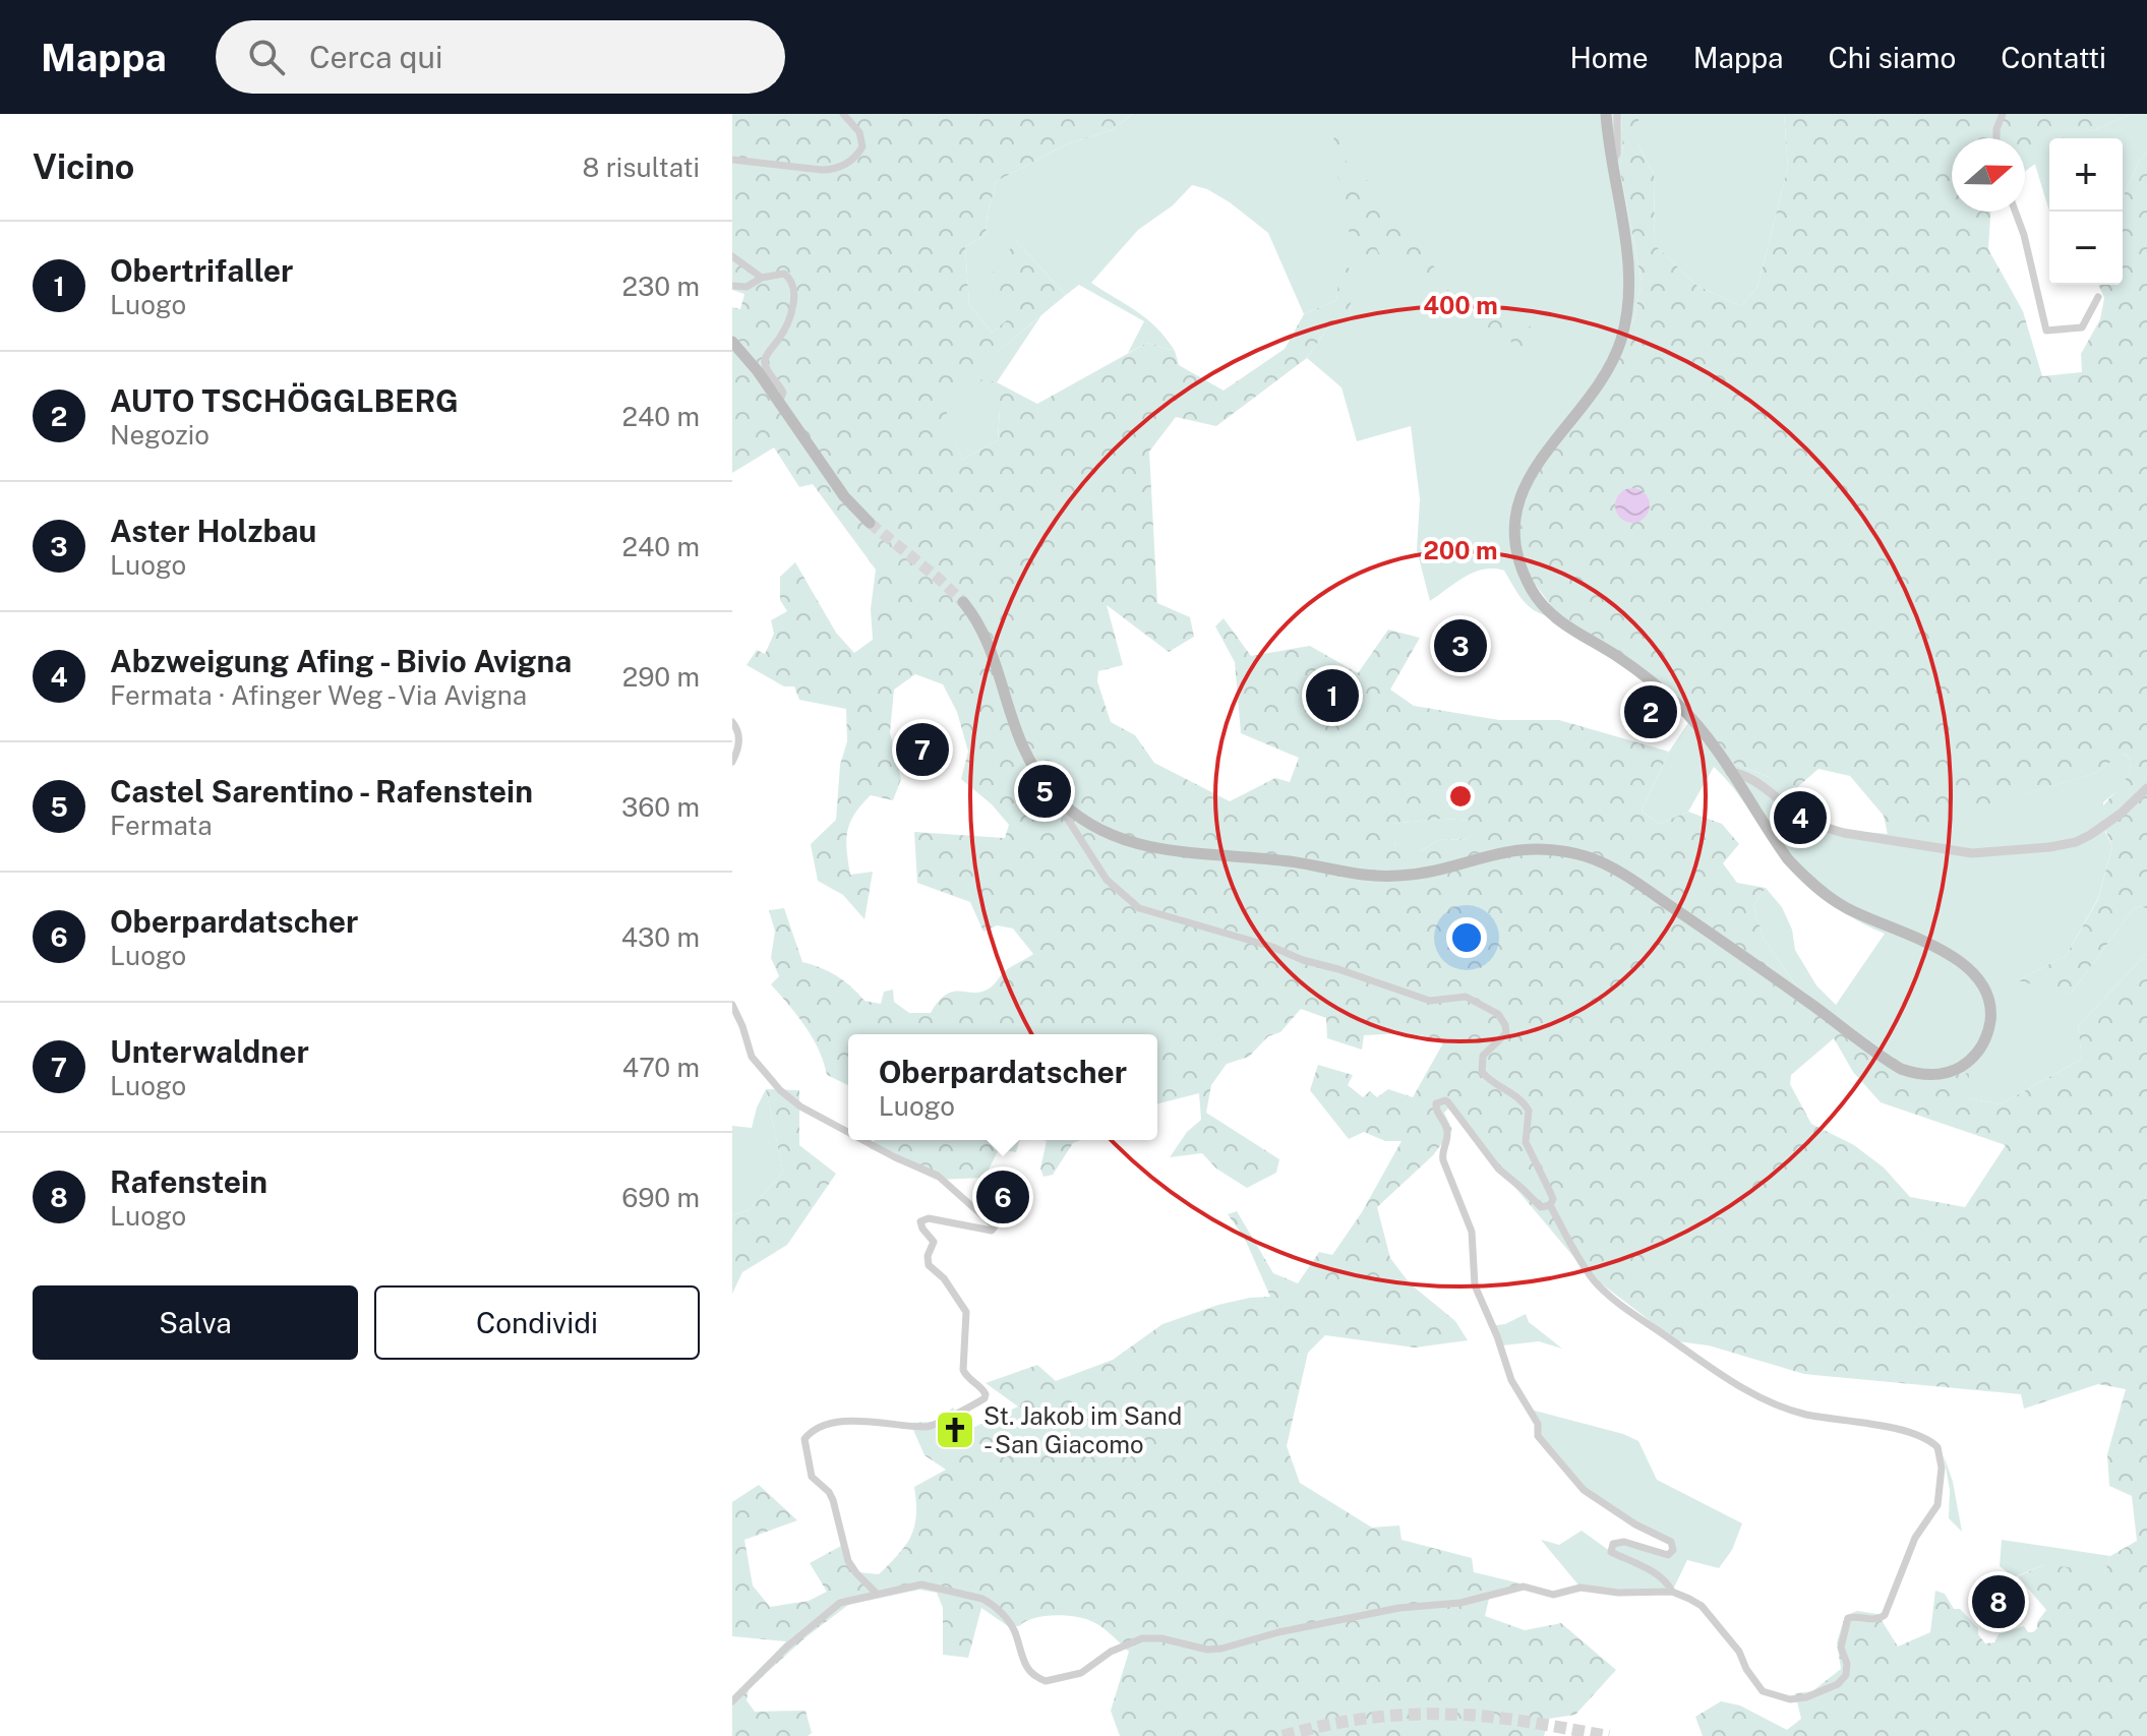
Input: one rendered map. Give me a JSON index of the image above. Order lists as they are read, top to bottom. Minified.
{"places":{"church":["St. Jakob im Sand - San Giacomo"]},"north":"right","page":{"header":"Mappa","search":"Cerca qui","nav":["Home","Mappa","Chi siamo","Contatti"],"heading":["Vicino","8 risultati"],"map_buttons":["+","−"],"list":[{"mark":"1","name":"Obertrifaller","note":"Luogo","value":"230 m"},{"mark":"2","name":"AUTO TSCHÖGGLBERG","note":"Negozio","value":"240 m"},{"mark":"3","name":"Aster Holzbau","note":"Luogo","value":"240 m"},{"mark":"4","name":"Abzweigung Afing - Bivio Avigna","note":"Fermata · Afinger Weg - Via Avigna","value":"290 m"},{"mark":"5","name":"Castel Sarentino - Rafenstein","note":"Fermata","value":"360 m"},{"mark":"6","name":"Oberpardatscher","note":"Luogo","value":"430 m"},{"mark":"7","name":"Unterwaldner","note":"Luogo","value":"470 m"},{"mark":"8","name":"Rafenstein","note":"Luogo","value":"690 m"}],"pins":["3","1","2","7","5","4","6","8"],"popup":["Oberpardatscher","Luogo"],"buttons":["Salva","Condividi"]},"rings":["400 m","200 m"]}
